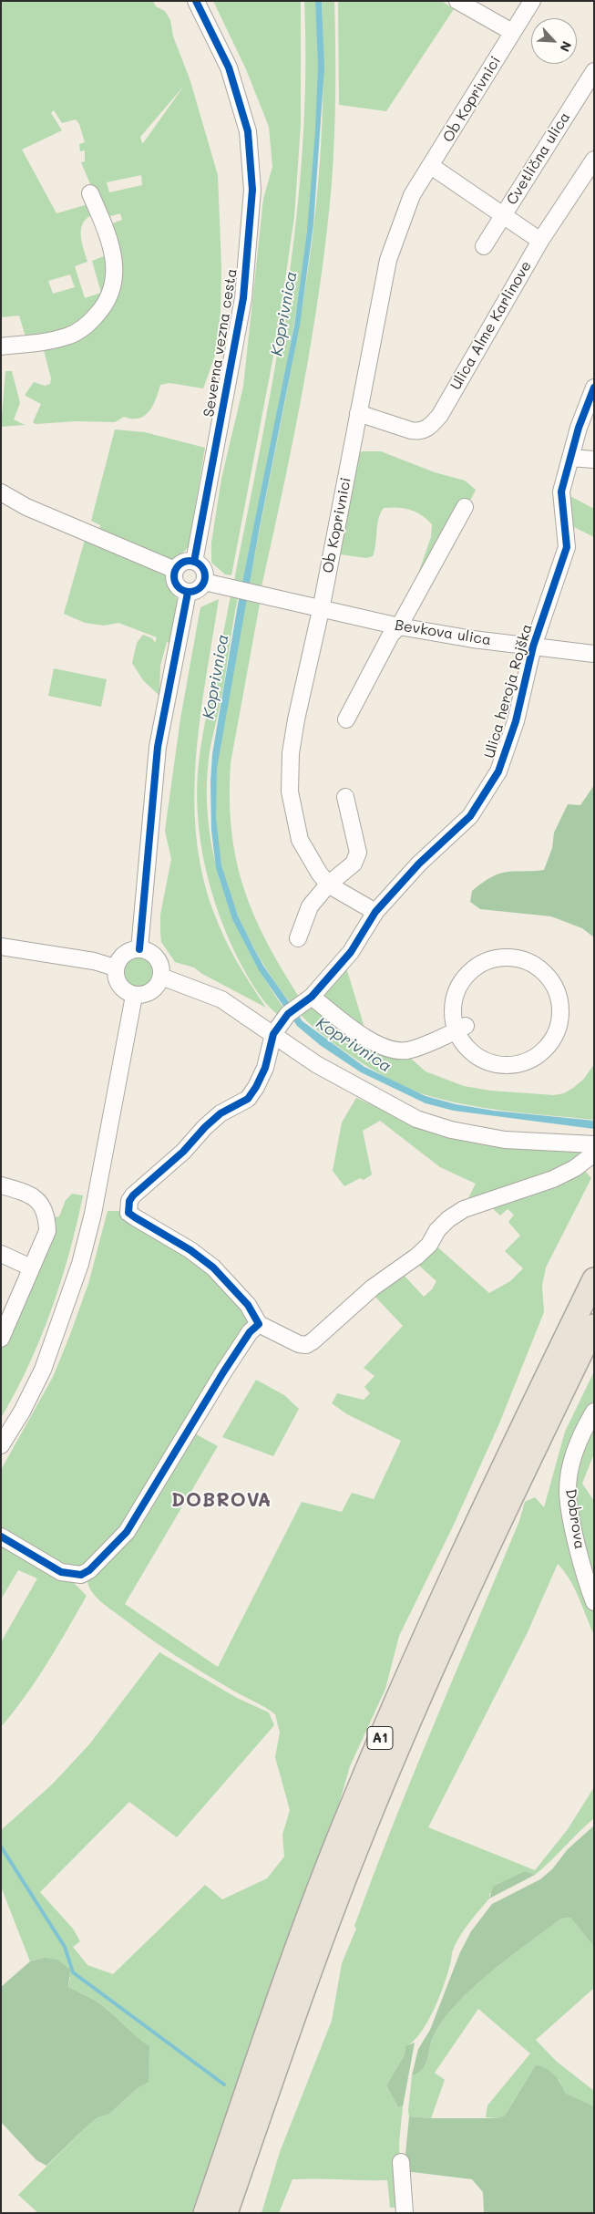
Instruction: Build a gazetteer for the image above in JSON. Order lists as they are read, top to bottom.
{
  "streets": {
    "highway": ["A1"],
    "street": [
      "Ob Koprivnici",
      "Cvetlična ulica",
      "Ulica Alme Karlinove",
      "Severna vezna cesta",
      "Bevkova ulica",
      "Ulica heroja Rojška",
      "Dobrova"
    ]
  },
  "crossings": [
    ["Ob Koprivnici", "Ulica Alme Karlinove"],
    ["Ob Koprivnici", "Bevkova ulica"],
    ["Ob Koprivnici", "Ulica heroja Rojška"],
    ["Severna vezna cesta", "Bevkova ulica"],
    ["Bevkova ulica", "Ulica heroja Rojška"]
  ],
  "districts": ["DOBROVA"],
  "water": ["Koprivnica"],
  "north": "bottom right"
}
